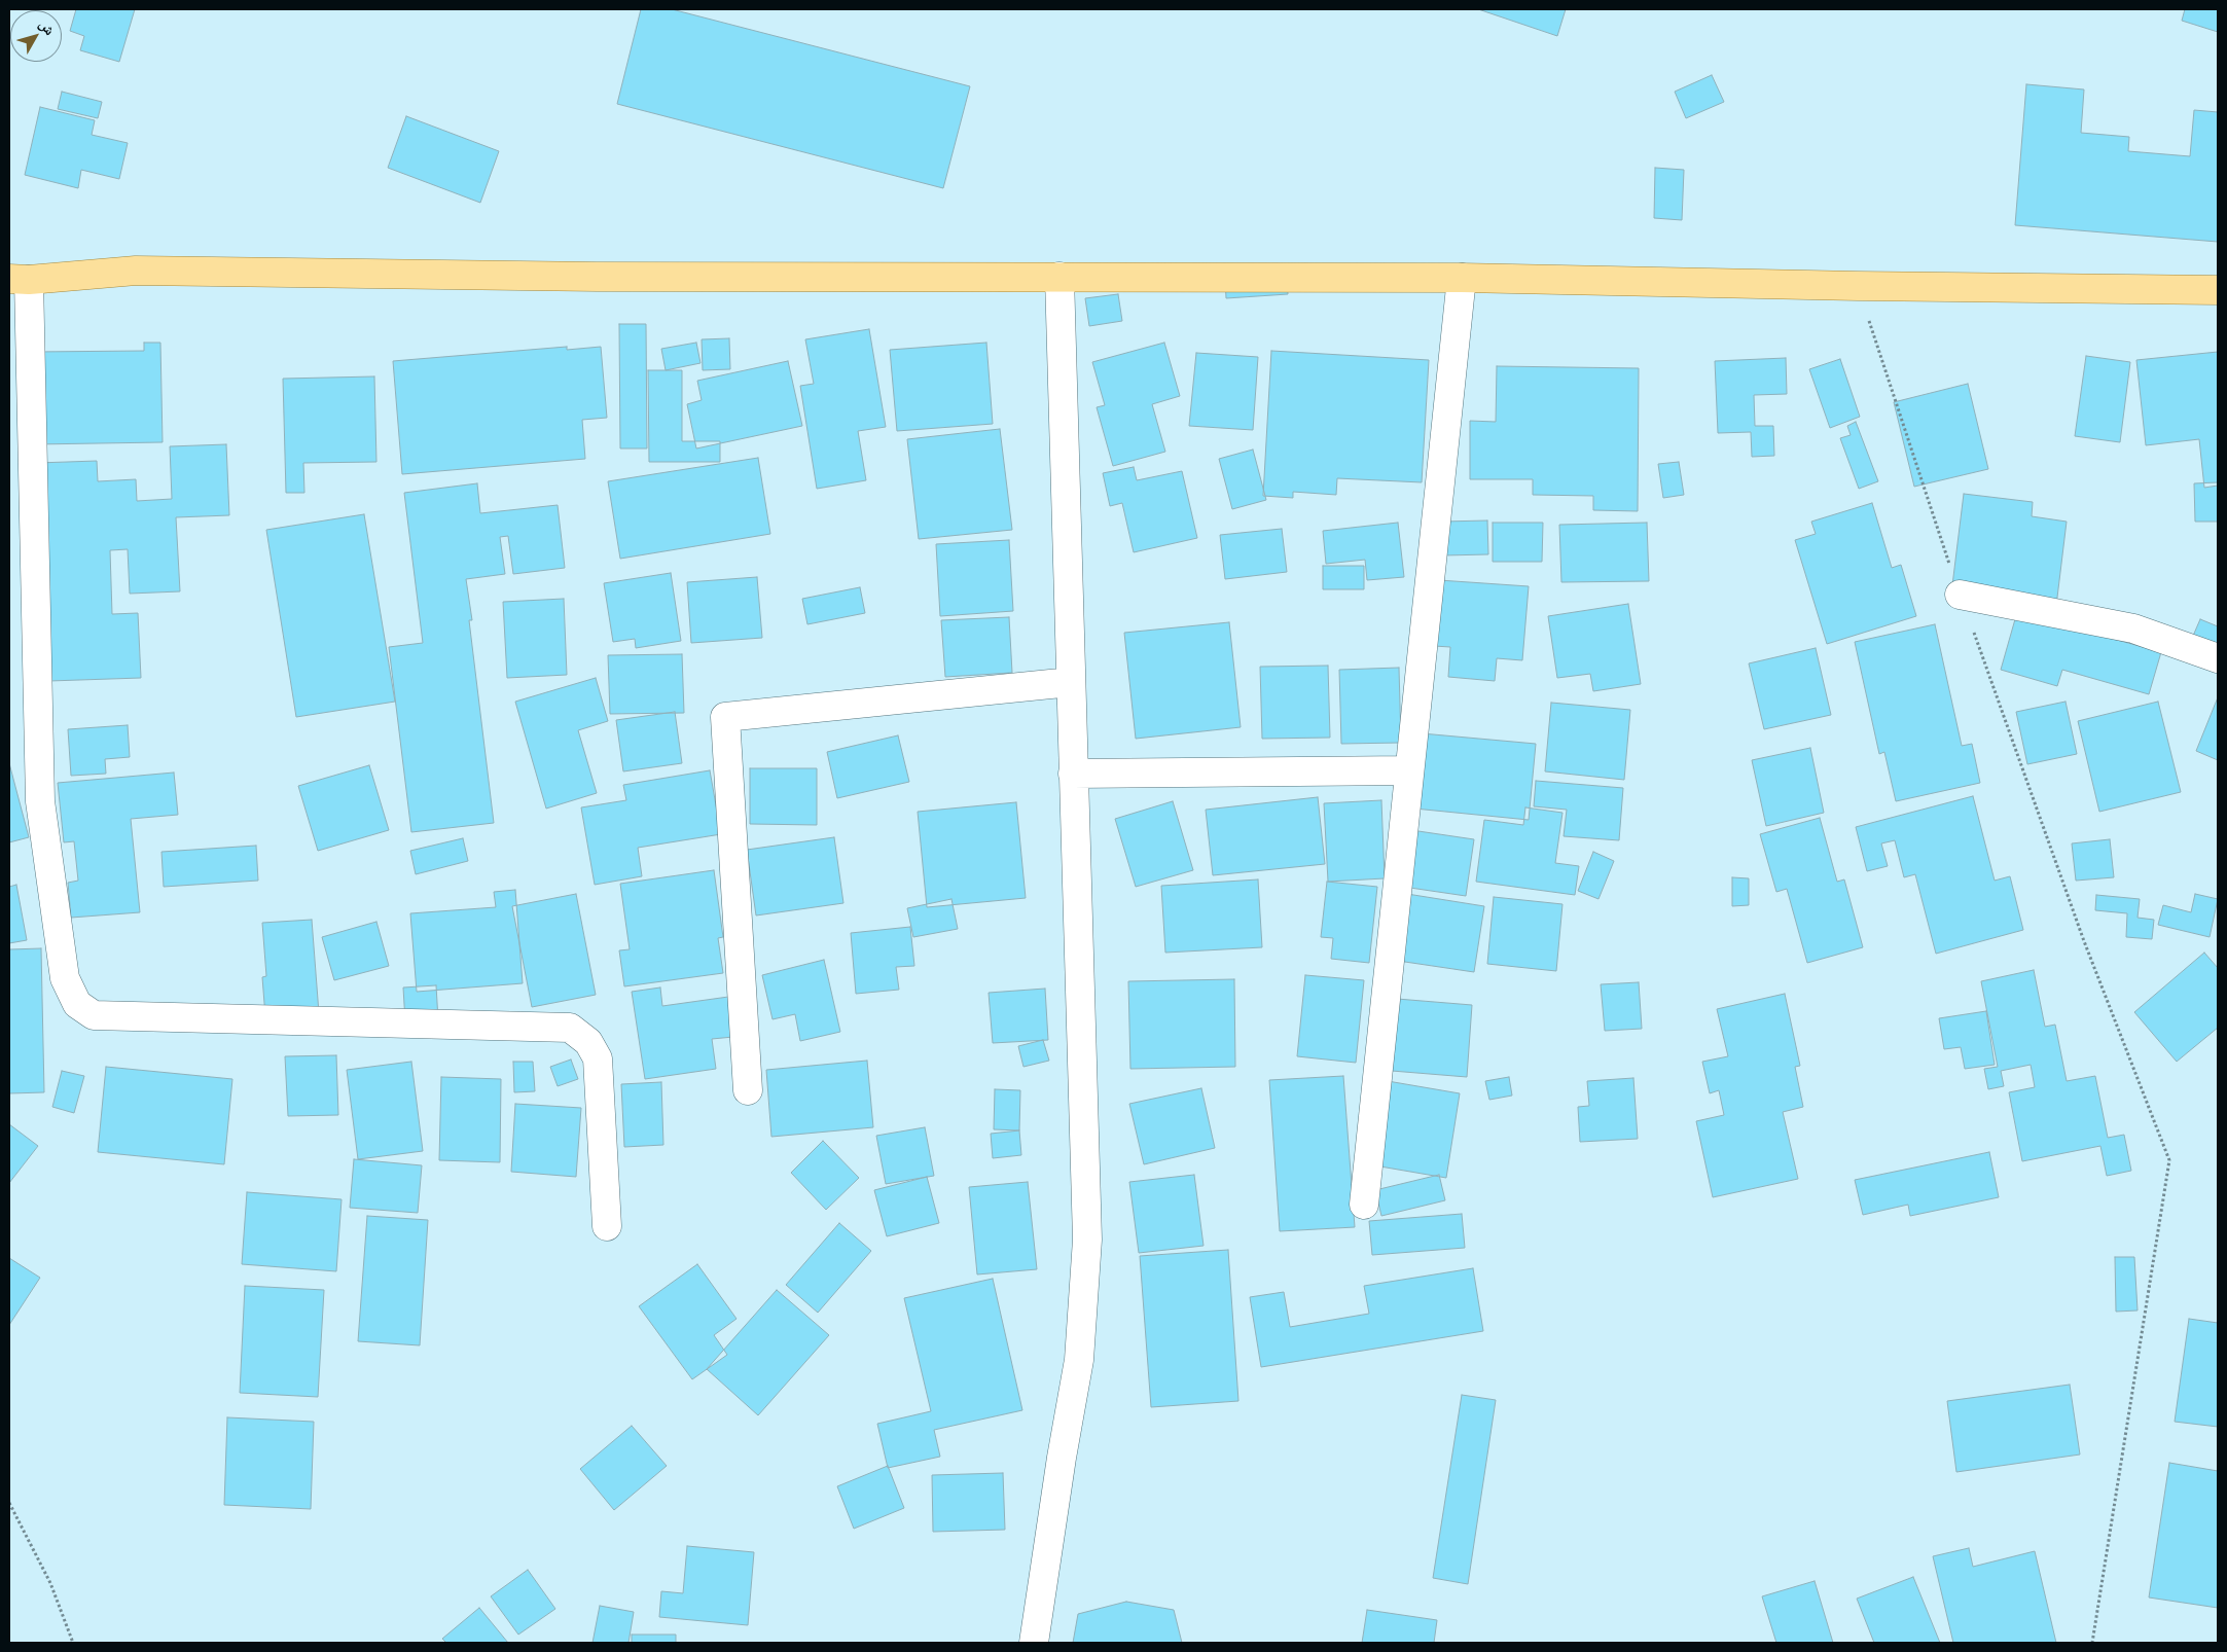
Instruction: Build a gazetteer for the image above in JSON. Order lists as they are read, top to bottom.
{
  "north": "top right"
}
